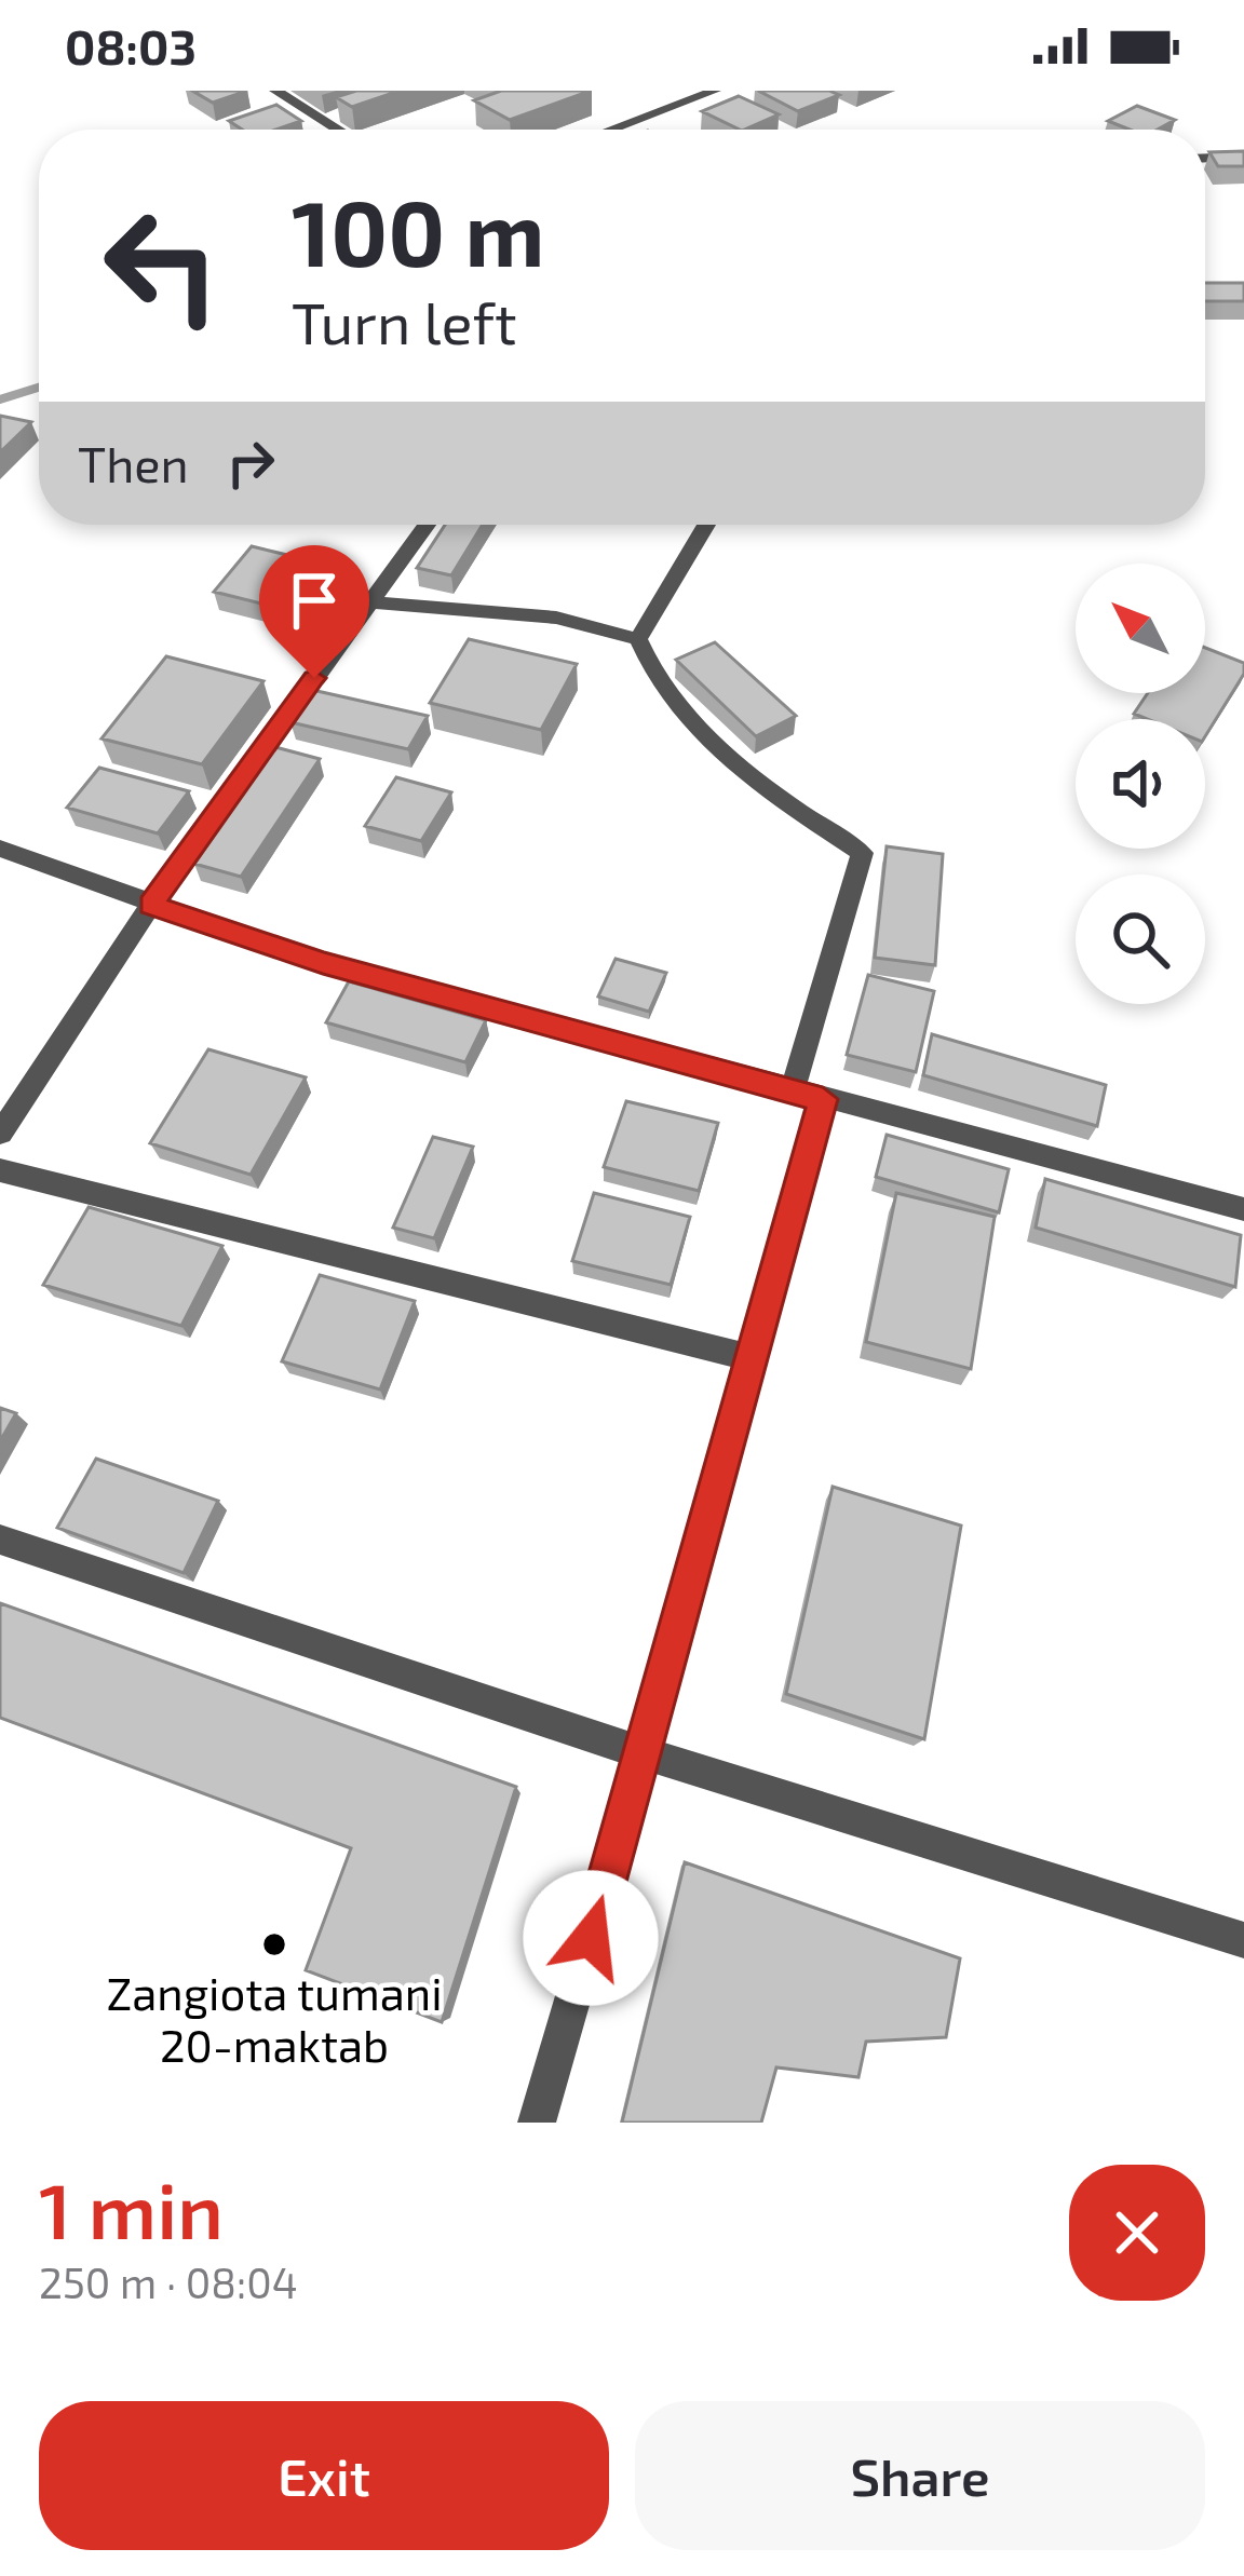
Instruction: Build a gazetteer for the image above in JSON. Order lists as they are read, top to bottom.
{
  "places": ["Zangiota tumani 20-maktab"],
  "north": "top left",
  "page": {
    "status": "08:03",
    "turn": ["100 m", "Turn left"],
    "then": "Then",
    "heading": ["1 min", "250 m · 08:04"],
    "buttons": ["Exit", "Share"]
  }
}
